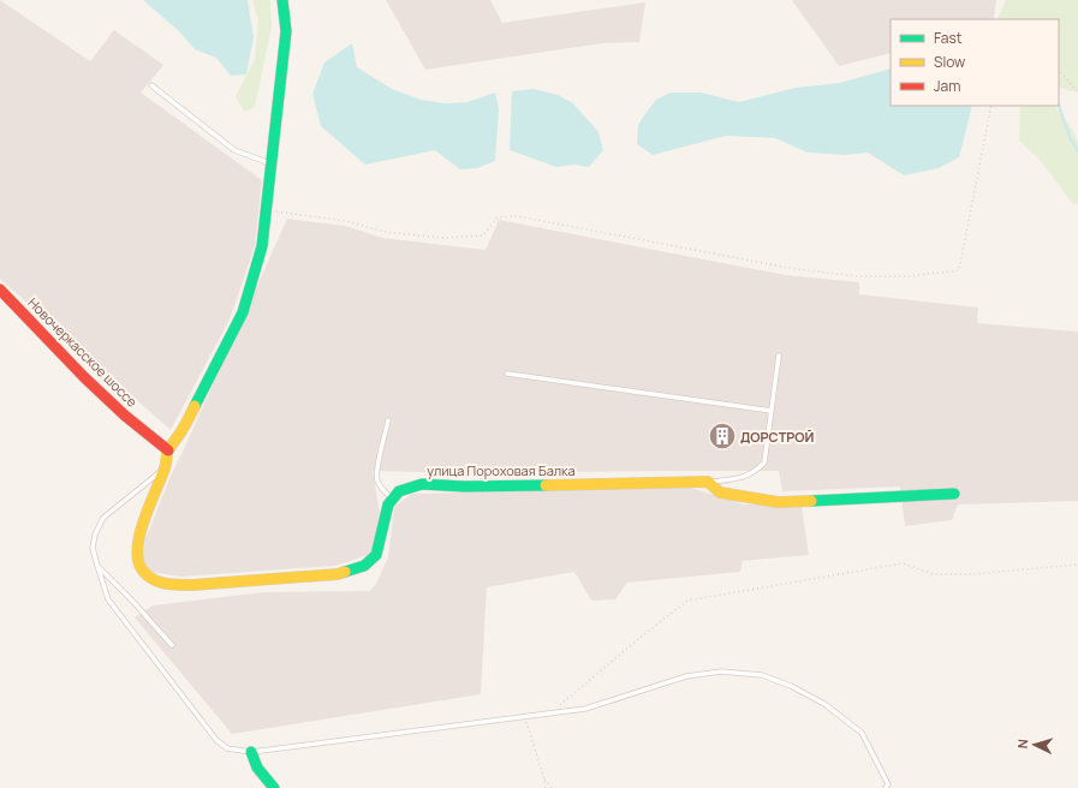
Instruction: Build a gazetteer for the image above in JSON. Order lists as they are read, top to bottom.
{
  "streets": {
    "street": ["Новочеркасское шоссе", "улица Пороховая Балка"]
  },
  "places": {
    "building": ["ДОРСТРОЙ"]
  },
  "legend": ["Fast", "Slow", "Jam"],
  "north": "left"
}
